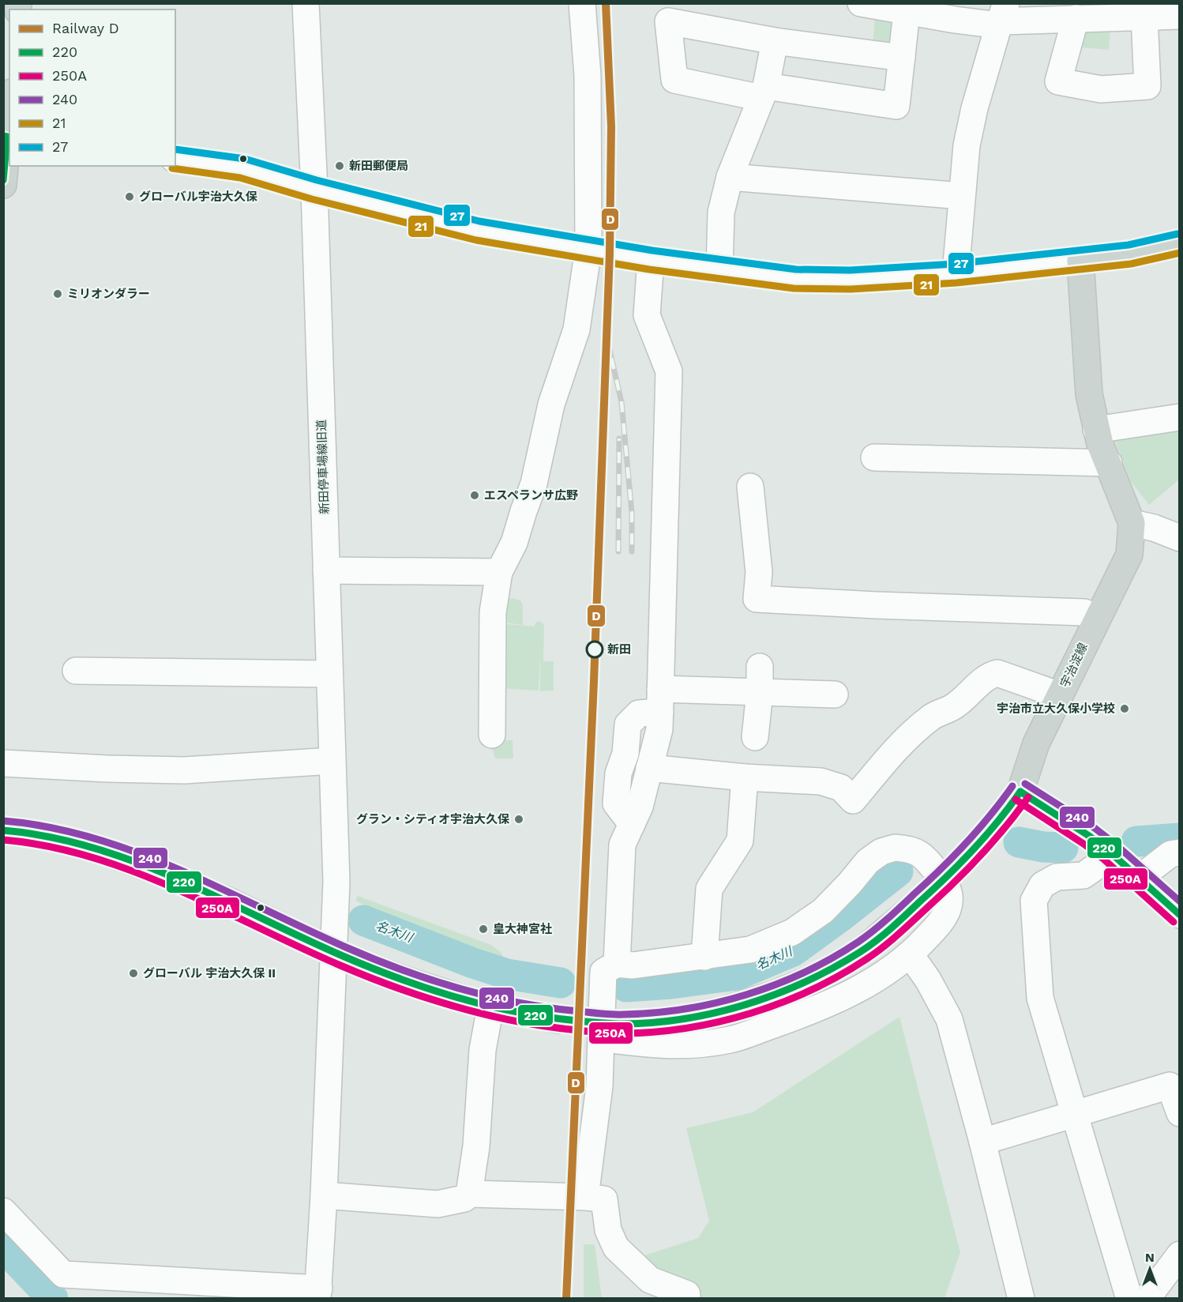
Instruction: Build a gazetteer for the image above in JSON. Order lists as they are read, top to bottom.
{
  "streets": {
    "main road": ["宇治淀線"],
    "street": ["新田停車場線旧道"]
  },
  "water": ["名木川"],
  "places": [
    "新田郵便局",
    "グローバル宇治大久保",
    "ミリオンダラー",
    "エスペランサ広野",
    "新田",
    "宇治市立大久保小学校",
    "グラン・シティオ宇治大久保",
    "皇大神宮社",
    "グローバル 宇治大久保 II"
  ],
  "lines": [
    "rail line D",
    "transit line 220",
    "transit line 27",
    "transit line 21",
    "transit line 240",
    "transit line 250A"
  ],
  "legend": [
    "Railway D",
    "220",
    "250A",
    "240",
    "21",
    "27"
  ],
  "north": "top"
}
